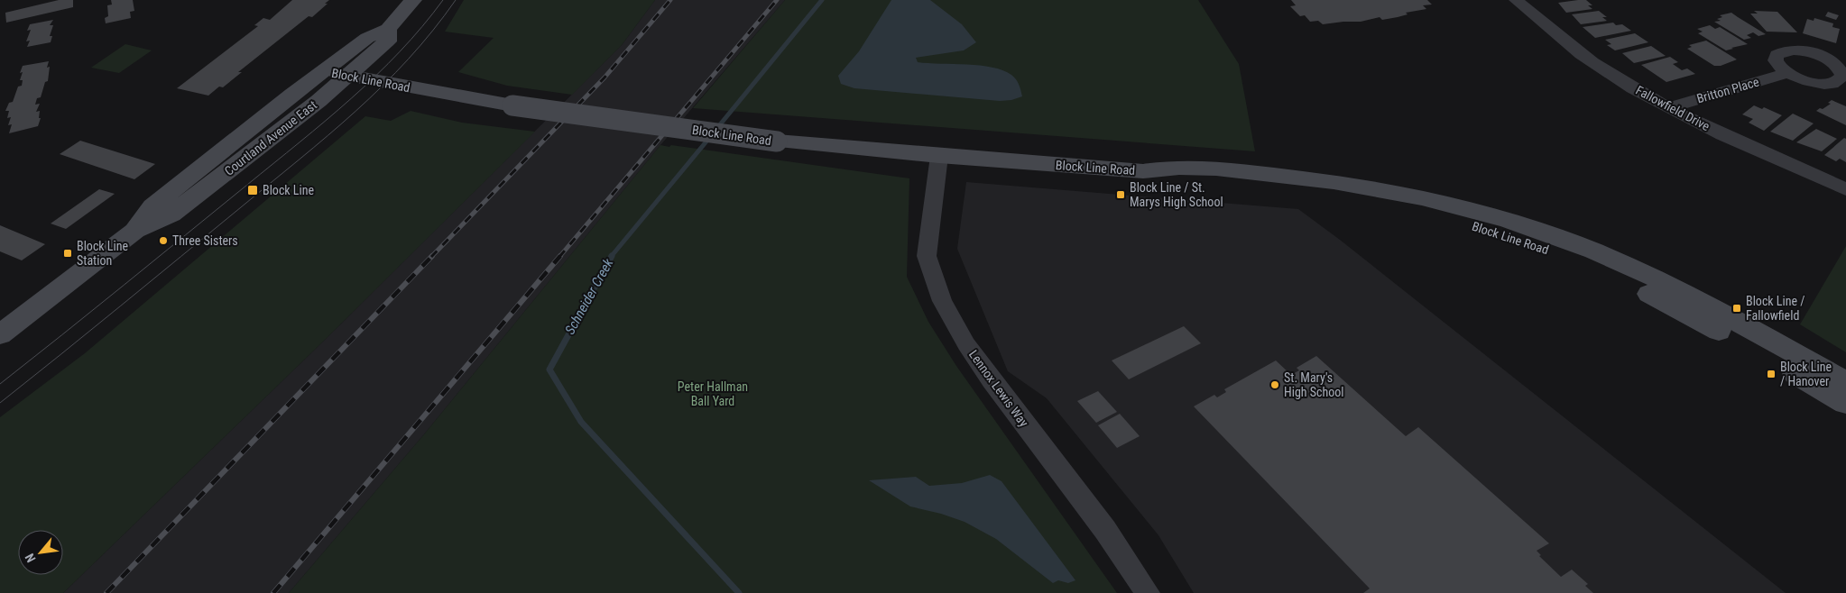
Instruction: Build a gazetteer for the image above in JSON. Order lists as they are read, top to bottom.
{
  "streets": {
    "street": [
      "Block Line Road",
      "Britton Place",
      "Fallowfield Drive",
      "Courtland Avenue East",
      "Lennox Lewis Way"
    ]
  },
  "crossings": [
    ["Block Line Road", "Courtland Avenue East"],
    ["Block Line Road", "Lennox Lewis Way"],
    ["Britton Place", "Fallowfield Drive"]
  ],
  "water": ["Schneider Creek"],
  "parks": ["Peter Hallman Ball Yard"],
  "places": {
    "transit": [
      "Block Line",
      "Block Line / St. Marys High School",
      "Block Line Station",
      "Block Line / Fallowfield",
      "Block Line / Hanover"
    ],
    "other": ["Three Sisters", "St. Mary's High School"]
  },
  "north": "bottom left"
}
